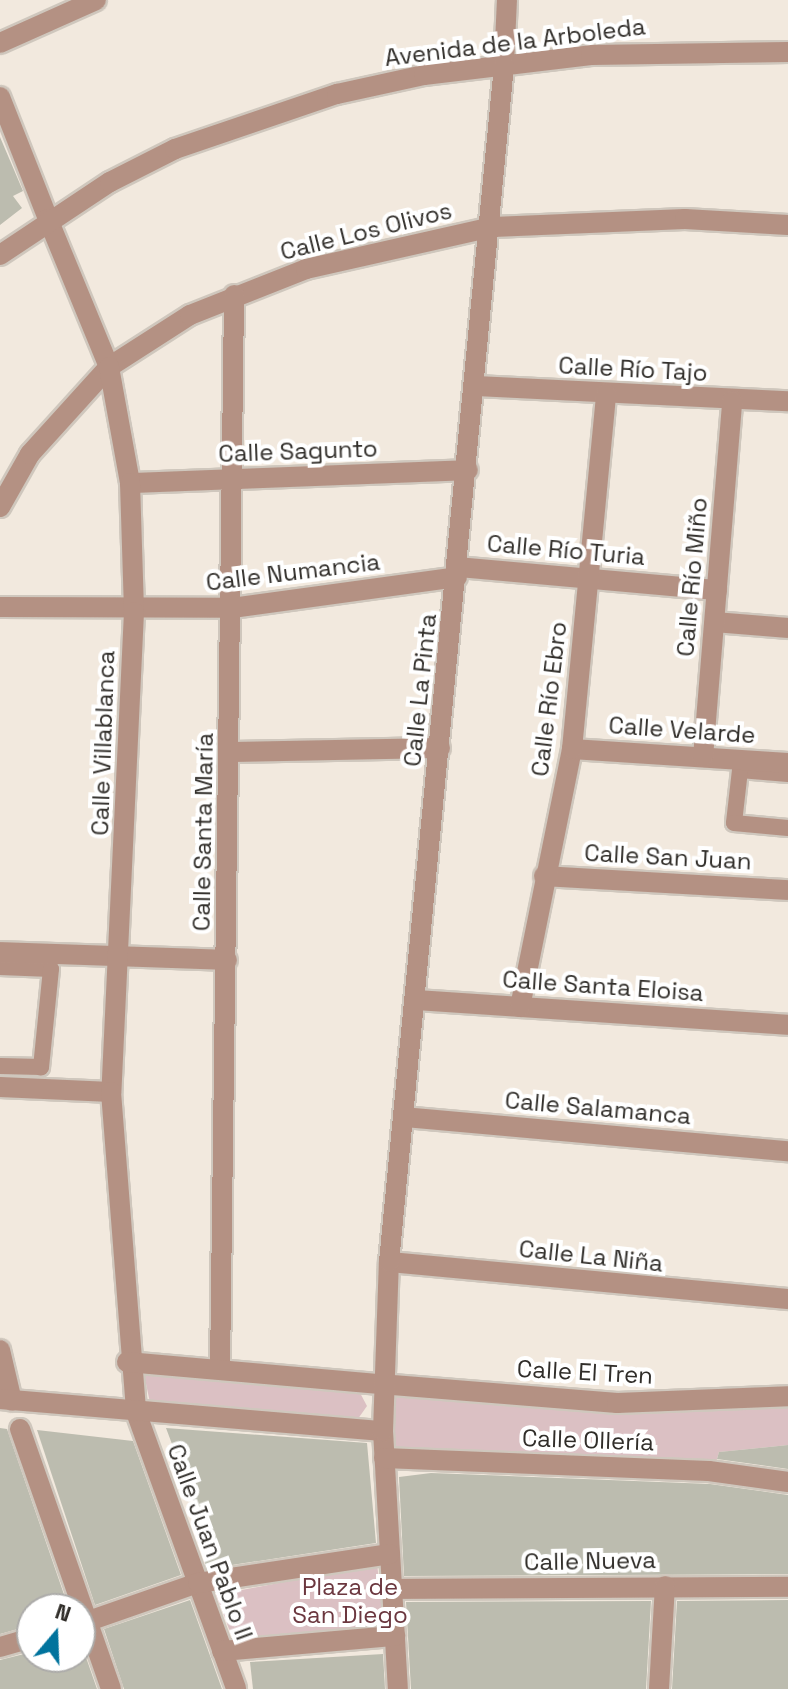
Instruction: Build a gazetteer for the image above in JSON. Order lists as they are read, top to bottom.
{
  "streets": {
    "street": [
      "Avenida de la Arboleda",
      "Calle Los Olivos",
      "Calle Río Tajo",
      "Calle Sagunto",
      "Calle Río Turia",
      "Calle Numancia",
      "Calle Río Miño",
      "Calle La Pinta",
      "Calle Río Ebro",
      "Calle Velarde",
      "Calle Villablanca",
      "Calle Santa María",
      "Calle San Juan",
      "Calle Santa Eloisa",
      "Calle Salamanca",
      "Calle La Niña",
      "Calle El Tren",
      "Calle Ollería",
      "Calle Juan Pablo II",
      "Calle Nueva"
    ]
  },
  "crossings": [
    ["Avenida de la Arboleda", "Calle La Pinta"],
    ["Avenida de la Arboleda", "Calle Villablanca"],
    ["Calle Los Olivos", "Calle La Pinta"],
    ["Calle Los Olivos", "Calle Villablanca"],
    ["Calle Los Olivos", "Calle Santa María"],
    ["Calle Río Tajo", "Calle Río Miño"],
    ["Calle Río Tajo", "Calle La Pinta"],
    ["Calle Río Tajo", "Calle Río Ebro"],
    ["Calle Sagunto", "Calle La Pinta"],
    ["Calle Sagunto", "Calle Villablanca"],
    ["Calle Sagunto", "Calle Santa María"],
    ["Calle Río Turia", "Calle Numancia"],
    ["Calle Río Turia", "Calle Río Miño"],
    ["Calle Río Turia", "Calle La Pinta"],
    ["Calle Río Turia", "Calle Río Ebro"],
    ["Calle Numancia", "Calle La Pinta"],
    ["Calle Numancia", "Calle Villablanca"],
    ["Calle Numancia", "Calle Santa María"],
    ["Calle Río Miño", "Calle Velarde"],
    ["Calle La Pinta", "Calle Santa Eloisa"],
    ["Calle La Pinta", "Calle Salamanca"],
    ["Calle La Pinta", "Calle La Niña"],
    ["Calle La Pinta", "Calle El Tren"],
    ["Calle La Pinta", "Calle Ollería"],
    ["Calle La Pinta", "Calle Nueva"],
    ["Calle Río Ebro", "Calle Velarde"],
    ["Calle Río Ebro", "Calle San Juan"],
    ["Calle Río Ebro", "Calle Santa Eloisa"],
    ["Calle Villablanca", "Calle El Tren"],
    ["Calle Villablanca", "Calle Juan Pablo II"],
    ["Calle Santa María", "Calle El Tren"]
  ],
  "parks": ["Plaza de San Diego"],
  "north": "top"
}
